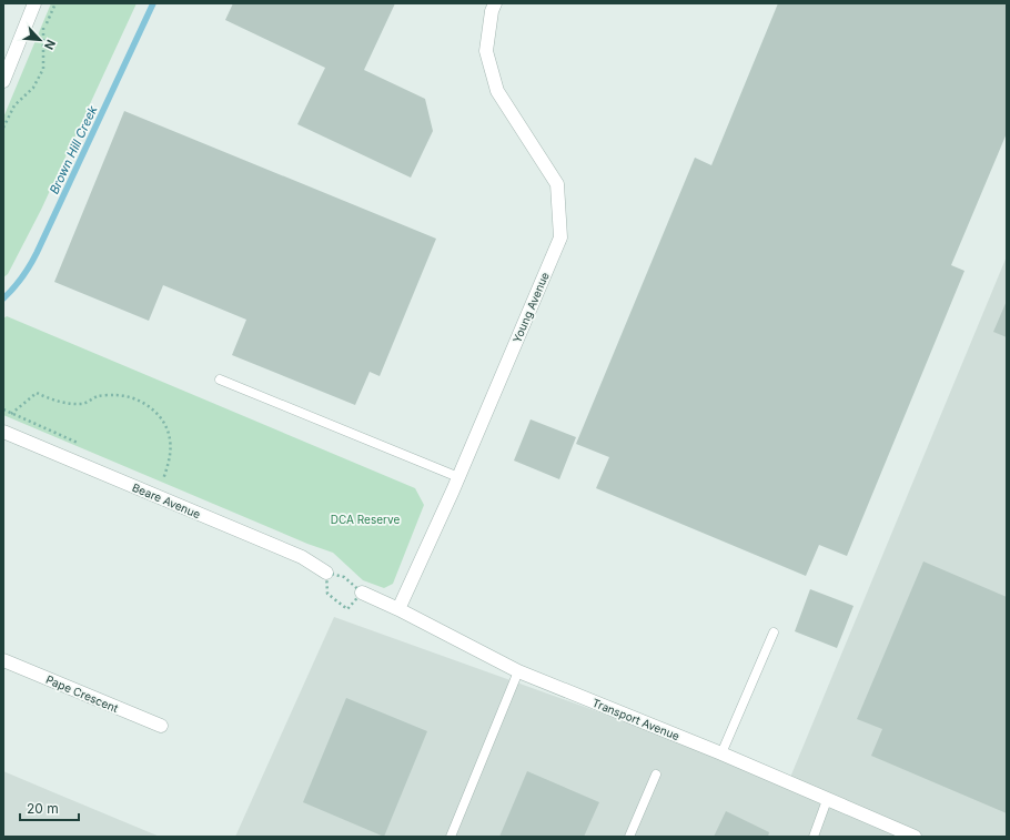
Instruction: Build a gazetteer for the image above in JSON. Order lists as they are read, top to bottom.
{
  "streets": {
    "street": [
      "Young Avenue",
      "Beare Avenue",
      "Pape Crescent",
      "Transport Avenue"
    ]
  },
  "crossings": [
    ["Young Avenue", "Transport Avenue"]
  ],
  "water": ["Brown Hill Creek"],
  "parks": ["DCA Reserve"],
  "scale_bar": "20 m",
  "north": "bottom right"
}
